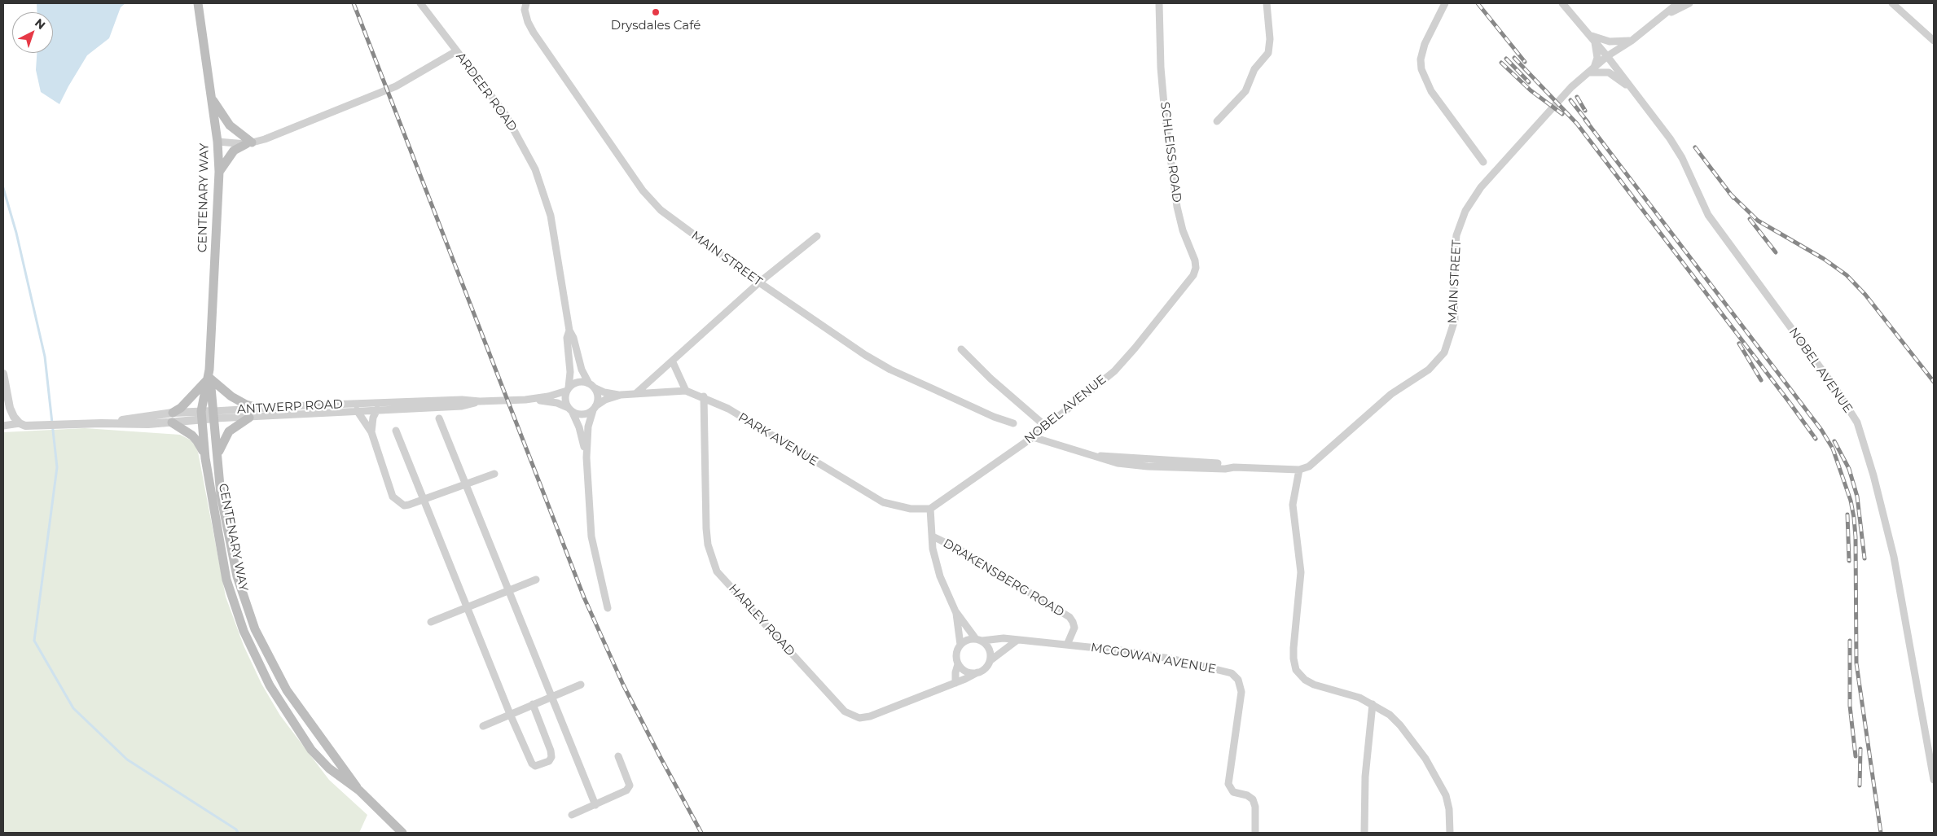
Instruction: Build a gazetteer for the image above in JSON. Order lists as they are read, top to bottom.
{
  "streets": {
    "main road": ["CENTENARY WAY"],
    "street": [
      "ARDEER ROAD",
      "SCHLEISS ROAD",
      "MAIN STREET",
      "NOBEL AVENUE",
      "ANTWERP ROAD",
      "PARK AVENUE",
      "DRAKENSBERG ROAD",
      "HARLEY ROAD",
      "MCGOWAN AVENUE"
    ]
  },
  "crossings": [
    ["ARDEER ROAD", "ANTWERP ROAD"],
    ["ARDEER ROAD", "PARK AVENUE"],
    ["SCHLEISS ROAD", "NOBEL AVENUE"],
    ["CENTENARY WAY", "ANTWERP ROAD"],
    ["MAIN STREET", "NOBEL AVENUE"],
    ["NOBEL AVENUE", "PARK AVENUE"],
    ["ANTWERP ROAD", "PARK AVENUE"],
    ["PARK AVENUE", "HARLEY ROAD"],
    ["DRAKENSBERG ROAD", "MCGOWAN AVENUE"],
    ["HARLEY ROAD", "MCGOWAN AVENUE"]
  ],
  "places": ["Drysdales Café"],
  "north": "top right"
}
